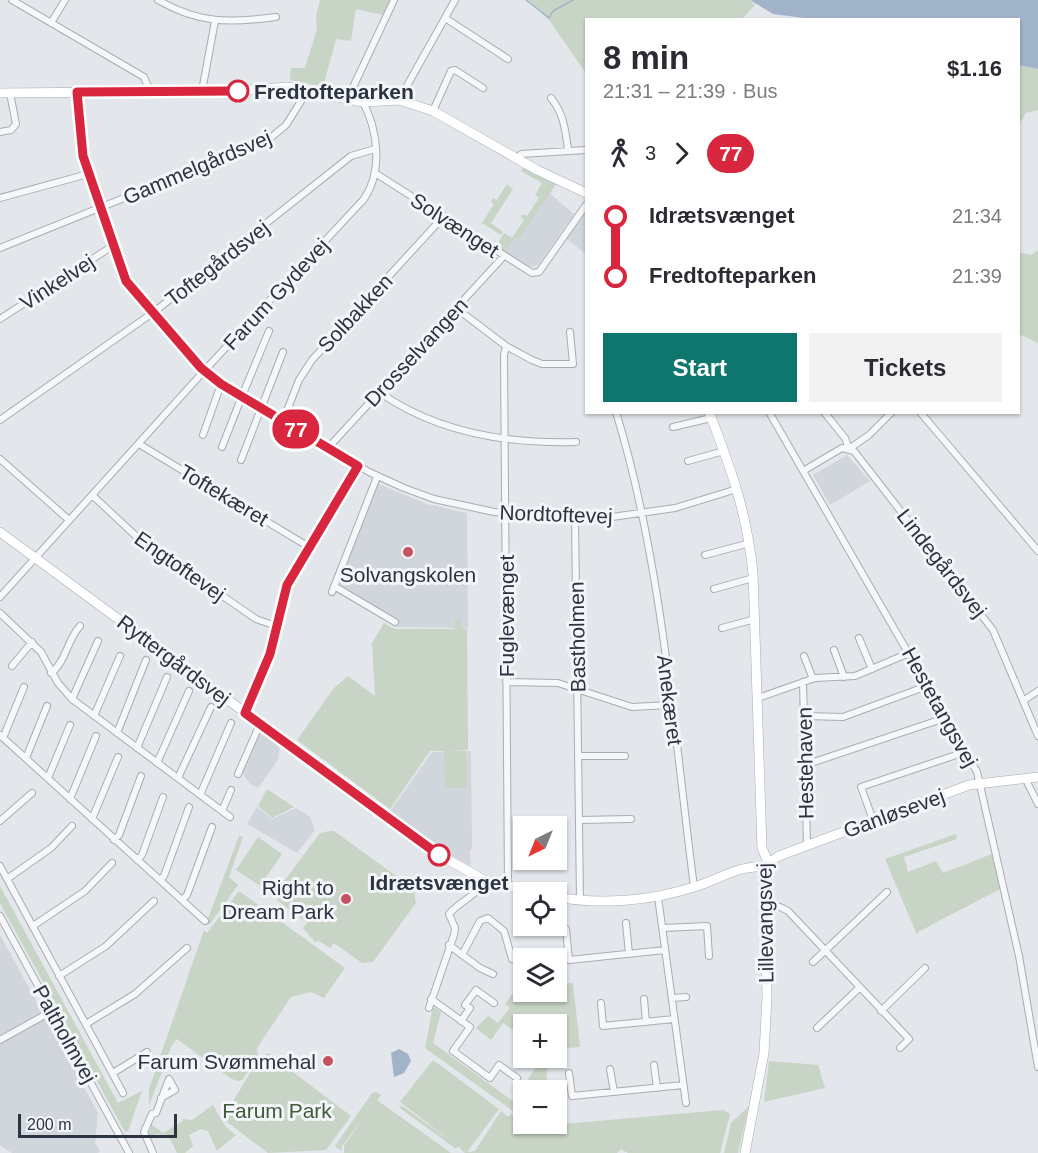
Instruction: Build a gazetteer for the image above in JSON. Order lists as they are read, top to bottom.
{
  "streets": {
    "street": [
      "Gammelgårdsvej",
      "Solvænget",
      "Toftegårdsvej",
      "Vinkelvej",
      "Farum Gydevej",
      "Solbakken",
      "Drosselvangen",
      "Toftekæret",
      "Nordtoftevej",
      "Lindegårdsvej",
      "Engtoftevej",
      "Fuglevænget",
      "Bastholmen",
      "Ryttergårdsvej",
      "Anekæret",
      "Hestetangsvej",
      "Hestehaven",
      "Ganløsevej",
      "Lillevangsvej",
      "Paltholmvej"
    ]
  },
  "crossings": [
    ["Gammelgårdsvej", "Nordtoftevej"],
    ["Solvænget", "Farum Gydevej"],
    ["Solvænget", "Solbakken"],
    ["Solvænget", "Drosselvangen"],
    ["Toftegårdsvej", "Farum Gydevej"],
    ["Toftegårdsvej", "Nordtoftevej"],
    ["Vinkelvej", "Nordtoftevej"],
    ["Farum Gydevej", "Toftekæret"],
    ["Farum Gydevej", "Nordtoftevej"],
    ["Farum Gydevej", "Engtoftevej"],
    ["Farum Gydevej", "Ryttergårdsvej"],
    ["Solbakken", "Nordtoftevej"],
    ["Drosselvangen", "Nordtoftevej"],
    ["Nordtoftevej", "Fuglevænget"],
    ["Nordtoftevej", "Bastholmen"],
    ["Nordtoftevej", "Anekæret"],
    ["Nordtoftevej", "Lillevangsvej"],
    ["Fuglevænget", "Ryttergårdsvej"],
    ["Hestetangsvej", "Ganløsevej"],
    ["Hestehaven", "Ganløsevej"],
    ["Ganløsevej", "Lillevangsvej"]
  ],
  "parks": ["Farum Park"],
  "places": [
    "Fredtofteparken",
    "Solvangskolen",
    "Idrætsvænget",
    "Right to Dream Park",
    "Farum Svømmehal"
  ],
  "lines": ["bus line 77"],
  "scale_bar": "200 m",
  "north": "bottom left",
  "page": {
    "on_map": "77",
    "heading": ["8 min", "21:31 – 21:39 · Bus", "$1.16"],
    "legs": ["3", "77"],
    "list": [
      {
        "name": "Idrætsvænget",
        "value": "21:34"
      },
      {
        "name": "Fredtofteparken",
        "value": "21:39"
      }
    ],
    "buttons": ["Start", "Tickets"],
    "map_buttons": ["+", "−"],
    "scale": "200 m"
  }
}
